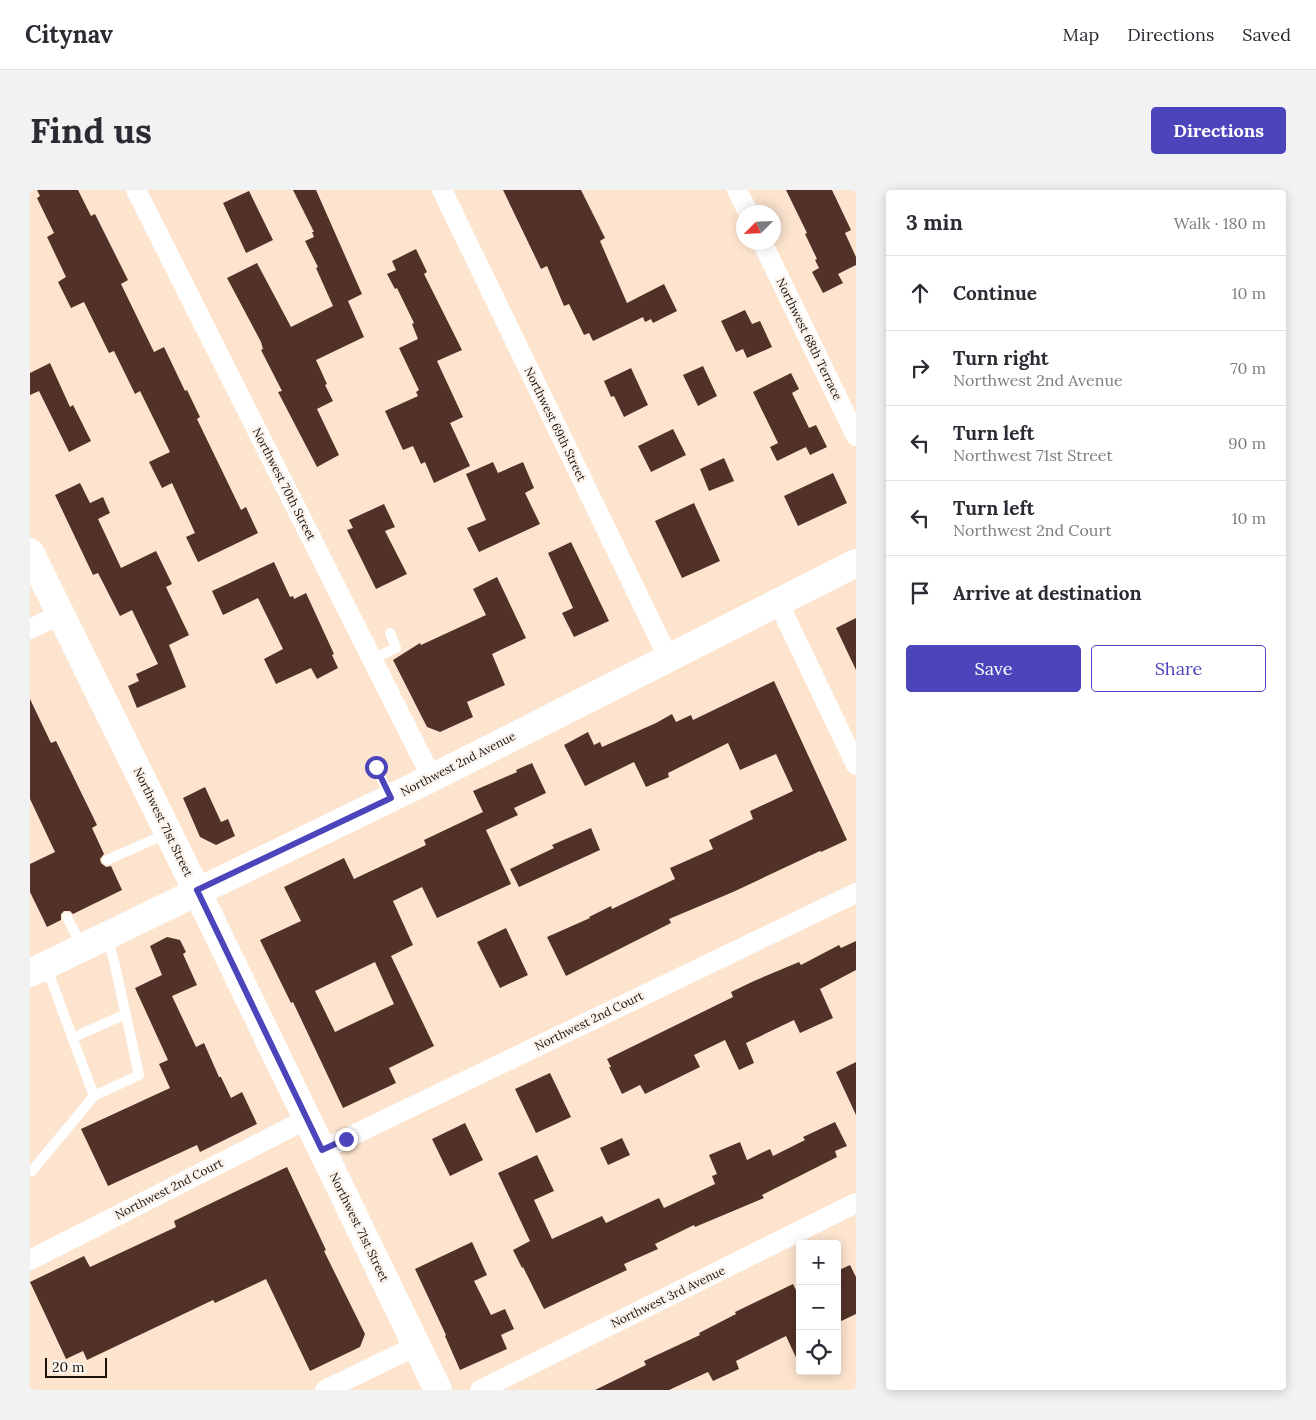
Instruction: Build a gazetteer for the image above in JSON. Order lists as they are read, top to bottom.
{
  "streets": {
    "street": [
      "Northwest 68th Terrace",
      "Northwest 69th Street",
      "Northwest 70th Street",
      "Northwest 2nd Avenue",
      "Northwest 71st Street",
      "Northwest 2nd Court",
      "Northwest 3rd Avenue"
    ]
  },
  "crossings": [
    ["Northwest 69th Street", "Northwest 2nd Avenue"],
    ["Northwest 70th Street", "Northwest 2nd Avenue"],
    ["Northwest 2nd Avenue", "Northwest 71st Street"],
    ["Northwest 71st Street", "Northwest 2nd Court"]
  ],
  "scale_bar": "20 m",
  "north": "bottom left",
  "page": {
    "header": "Citynav",
    "nav": ["Map", "Directions", "Saved"],
    "buttons": [
      "Directions",
      ["Save", "Share"]
    ],
    "title": "Find us",
    "heading": ["3 min", "Walk · 180 m"],
    "list": [
      ["Continue", "10 m"],
      ["Turn right", "Northwest 2nd Avenue", "70 m"],
      ["Turn left", "Northwest 71st Street", "90 m"],
      ["Turn left", "Northwest 2nd Court", "10 m"],
      "Arrive at destination"
    ],
    "map_buttons": ["+", "−"],
    "scale": "20 m"
  }
}
